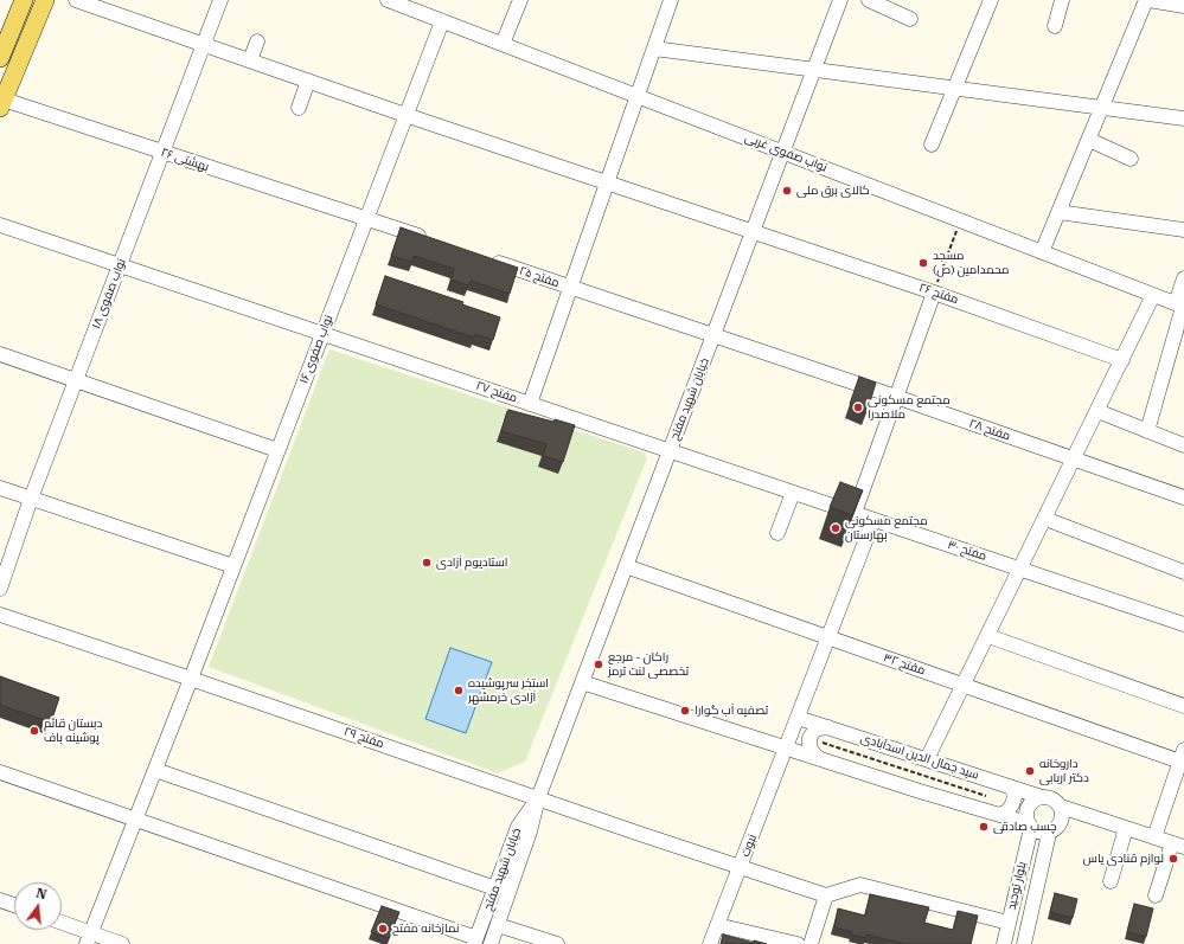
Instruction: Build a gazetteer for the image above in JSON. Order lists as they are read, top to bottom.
{
  "streets": {
    "street": [
      "نواب صفوی غربی",
      "بهشتی ۲۶",
      "مفتح ۲۵",
      "نواب صفوی ۱۸",
      "مفتح ۲۶",
      "نواب صفوی ۱۶",
      "مفتح ۲۷",
      "خیابان شهید مفتح",
      "مفتح ۲۸",
      "مفتح ۳۰",
      "مفتح ۳۲",
      "مفتح ۲۹",
      "سید جمال الدین اسدآبادی",
      "نبوت",
      "بلوار توحید"
    ]
  },
  "crossings": [
    ["نواب صفوی غربی", "نواب صفوی ۱۶"],
    ["نواب صفوی غربی", "خیابان شهید مفتح"],
    ["بهشتی ۲۶", "نواب صفوی ۱۸"],
    ["بهشتی ۲۶", "نواب صفوی ۱۶"],
    ["مفتح ۲۵", "خیابان شهید مفتح"],
    ["مفتح ۲۵", "مفتح ۲۸"],
    ["نواب صفوی ۱۸", "مفتح ۲۶"],
    ["نواب صفوی ۱۸", "مفتح ۲۷"],
    ["مفتح ۲۶", "نواب صفوی ۱۶"],
    ["مفتح ۲۶", "خیابان شهید مفتح"],
    ["نواب صفوی ۱۶", "مفتح ۲۷"],
    ["نواب صفوی ۱۶", "مفتح ۲۹"],
    ["مفتح ۲۷", "خیابان شهید مفتح"],
    ["مفتح ۲۷", "مفتح ۳۰"],
    ["خیابان شهید مفتح", "مفتح ۲۸"],
    ["خیابان شهید مفتح", "مفتح ۳۰"],
    ["خیابان شهید مفتح", "مفتح ۳۲"],
    ["خیابان شهید مفتح", "مفتح ۲۹"],
    ["مفتح ۳۰", "نبوت"],
    ["مفتح ۳۲", "نبوت"],
    ["مفتح ۲۹", "نبوت"],
    ["سید جمال الدین اسدآبادی", "نبوت"],
    ["سید جمال الدین اسدآبادی", "بلوار توحید"]
  ],
  "places": [
    "کالای برق ملی",
    "مسجد محمدامین (ص)",
    "مجتمع مسکونی ملاصدرا",
    "مجتمع مسکونی بهارستان",
    "استادیوم آزادی",
    "راکان - مرجع تخصصی لنت ترمز",
    "استخر سرپوشیده آزادی خرمشهر",
    "تصفیه آب گوارا",
    "دبستان قائم پوشینه باف",
    "داروخانه دکتر اربابی",
    "چسب صادقی",
    "لوازم قنادی یاس",
    "نمازخانه مفتح"
  ],
  "north": "top"
}
